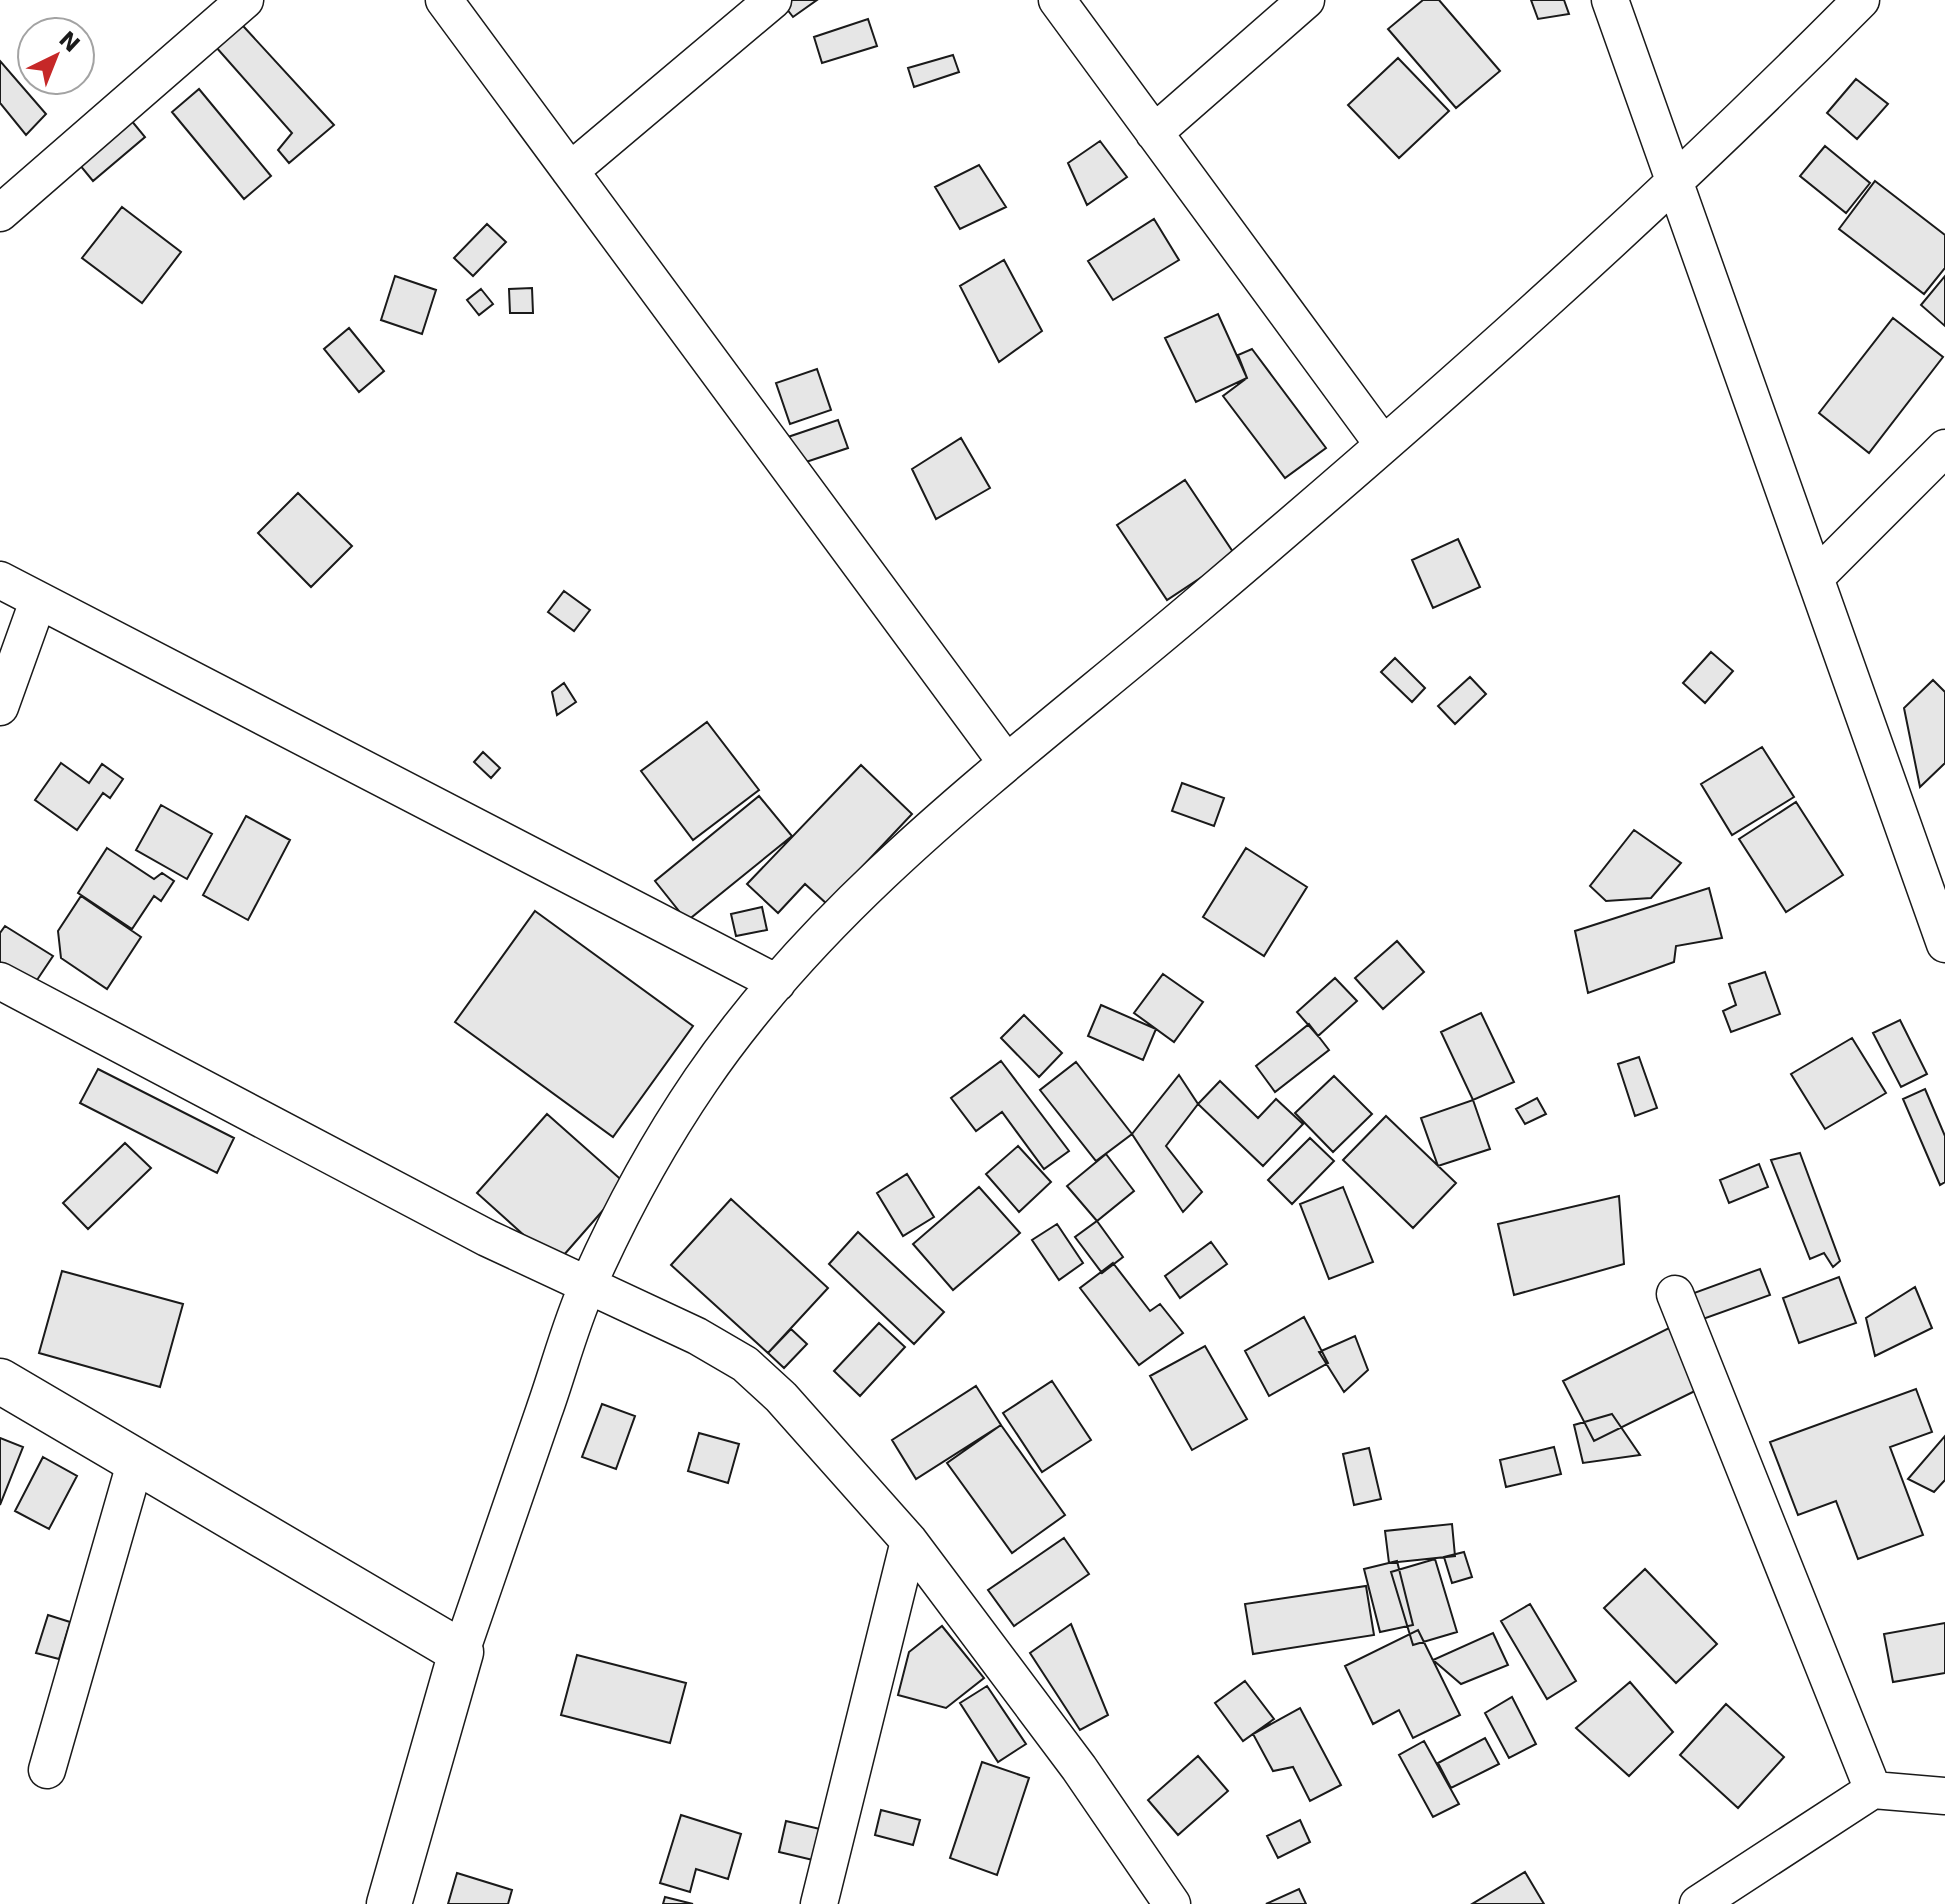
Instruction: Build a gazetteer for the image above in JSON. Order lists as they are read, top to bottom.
{
  "north": "top right"
}
